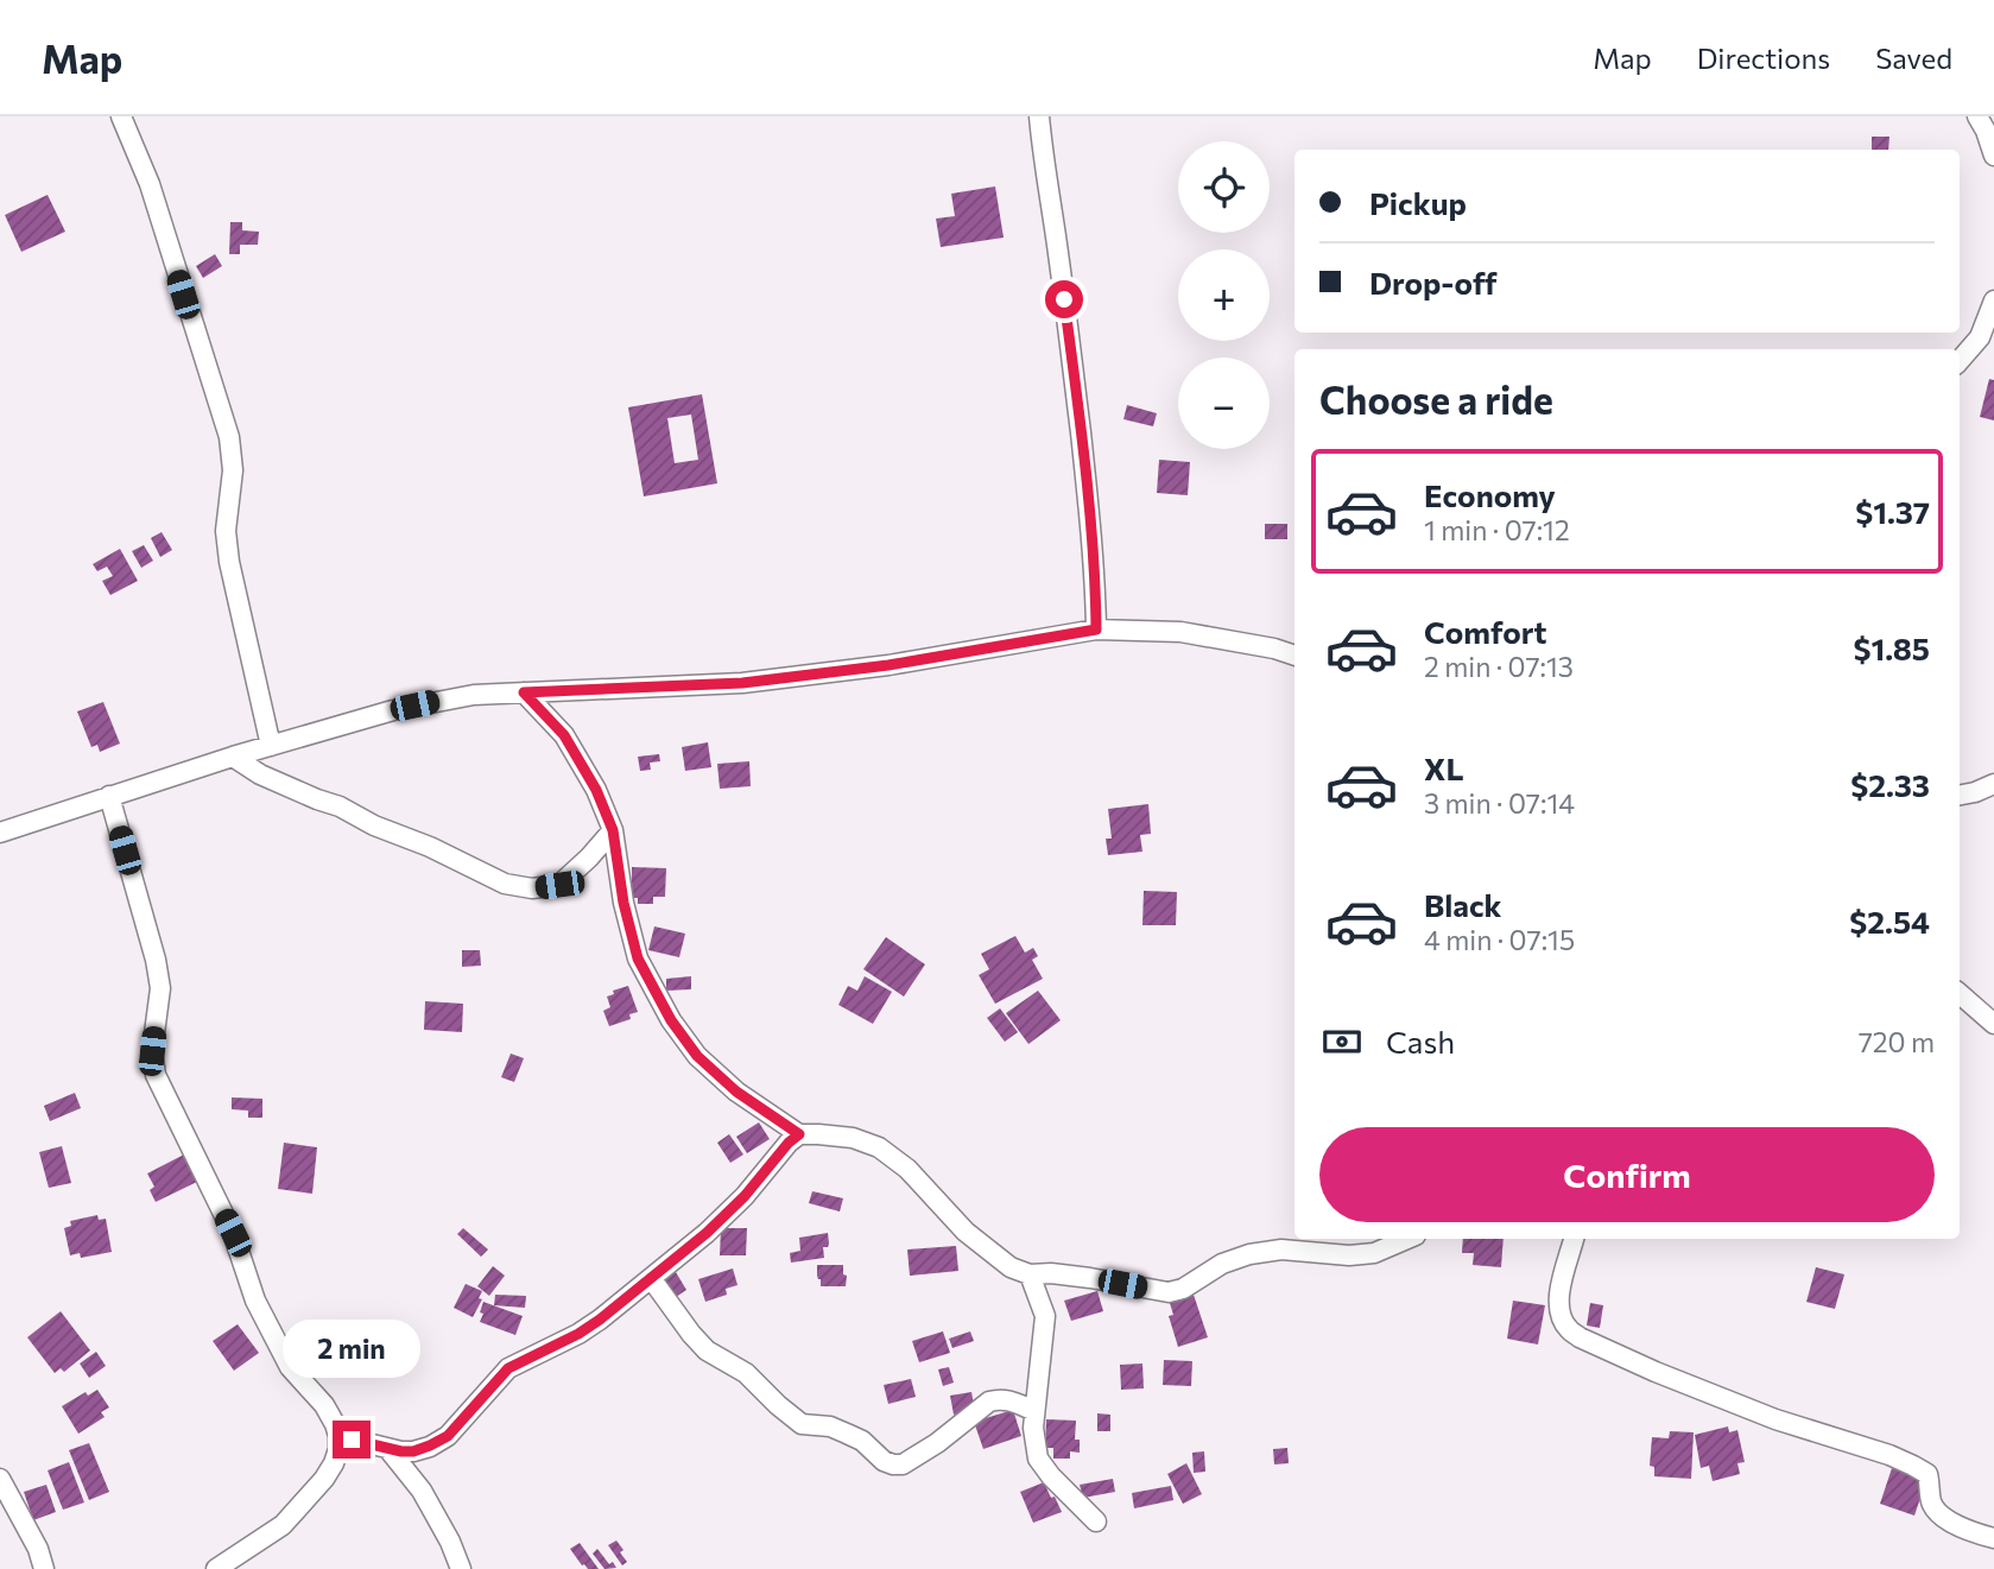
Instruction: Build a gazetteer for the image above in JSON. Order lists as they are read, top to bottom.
{
  "page": {
    "header": "Map",
    "nav": ["Map", "Directions", "Saved"],
    "map_buttons": ["+", "−"],
    "banner": ["Pickup", "Drop-off"],
    "heading": "Choose a ride",
    "list": [
      {
        "name": "Economy",
        "note": "1 min · 07:12",
        "value": "$1.37"
      },
      {
        "name": "Comfort",
        "note": "2 min · 07:13",
        "value": "$1.85"
      },
      {
        "name": "XL",
        "note": "3 min · 07:14",
        "value": "$2.33"
      },
      {
        "name": "Black",
        "note": "4 min · 07:15",
        "value": "$2.54"
      }
    ],
    "pay": ["Cash", "720 m"],
    "buttons": "Confirm",
    "bubble": "2 min"
  }
}
